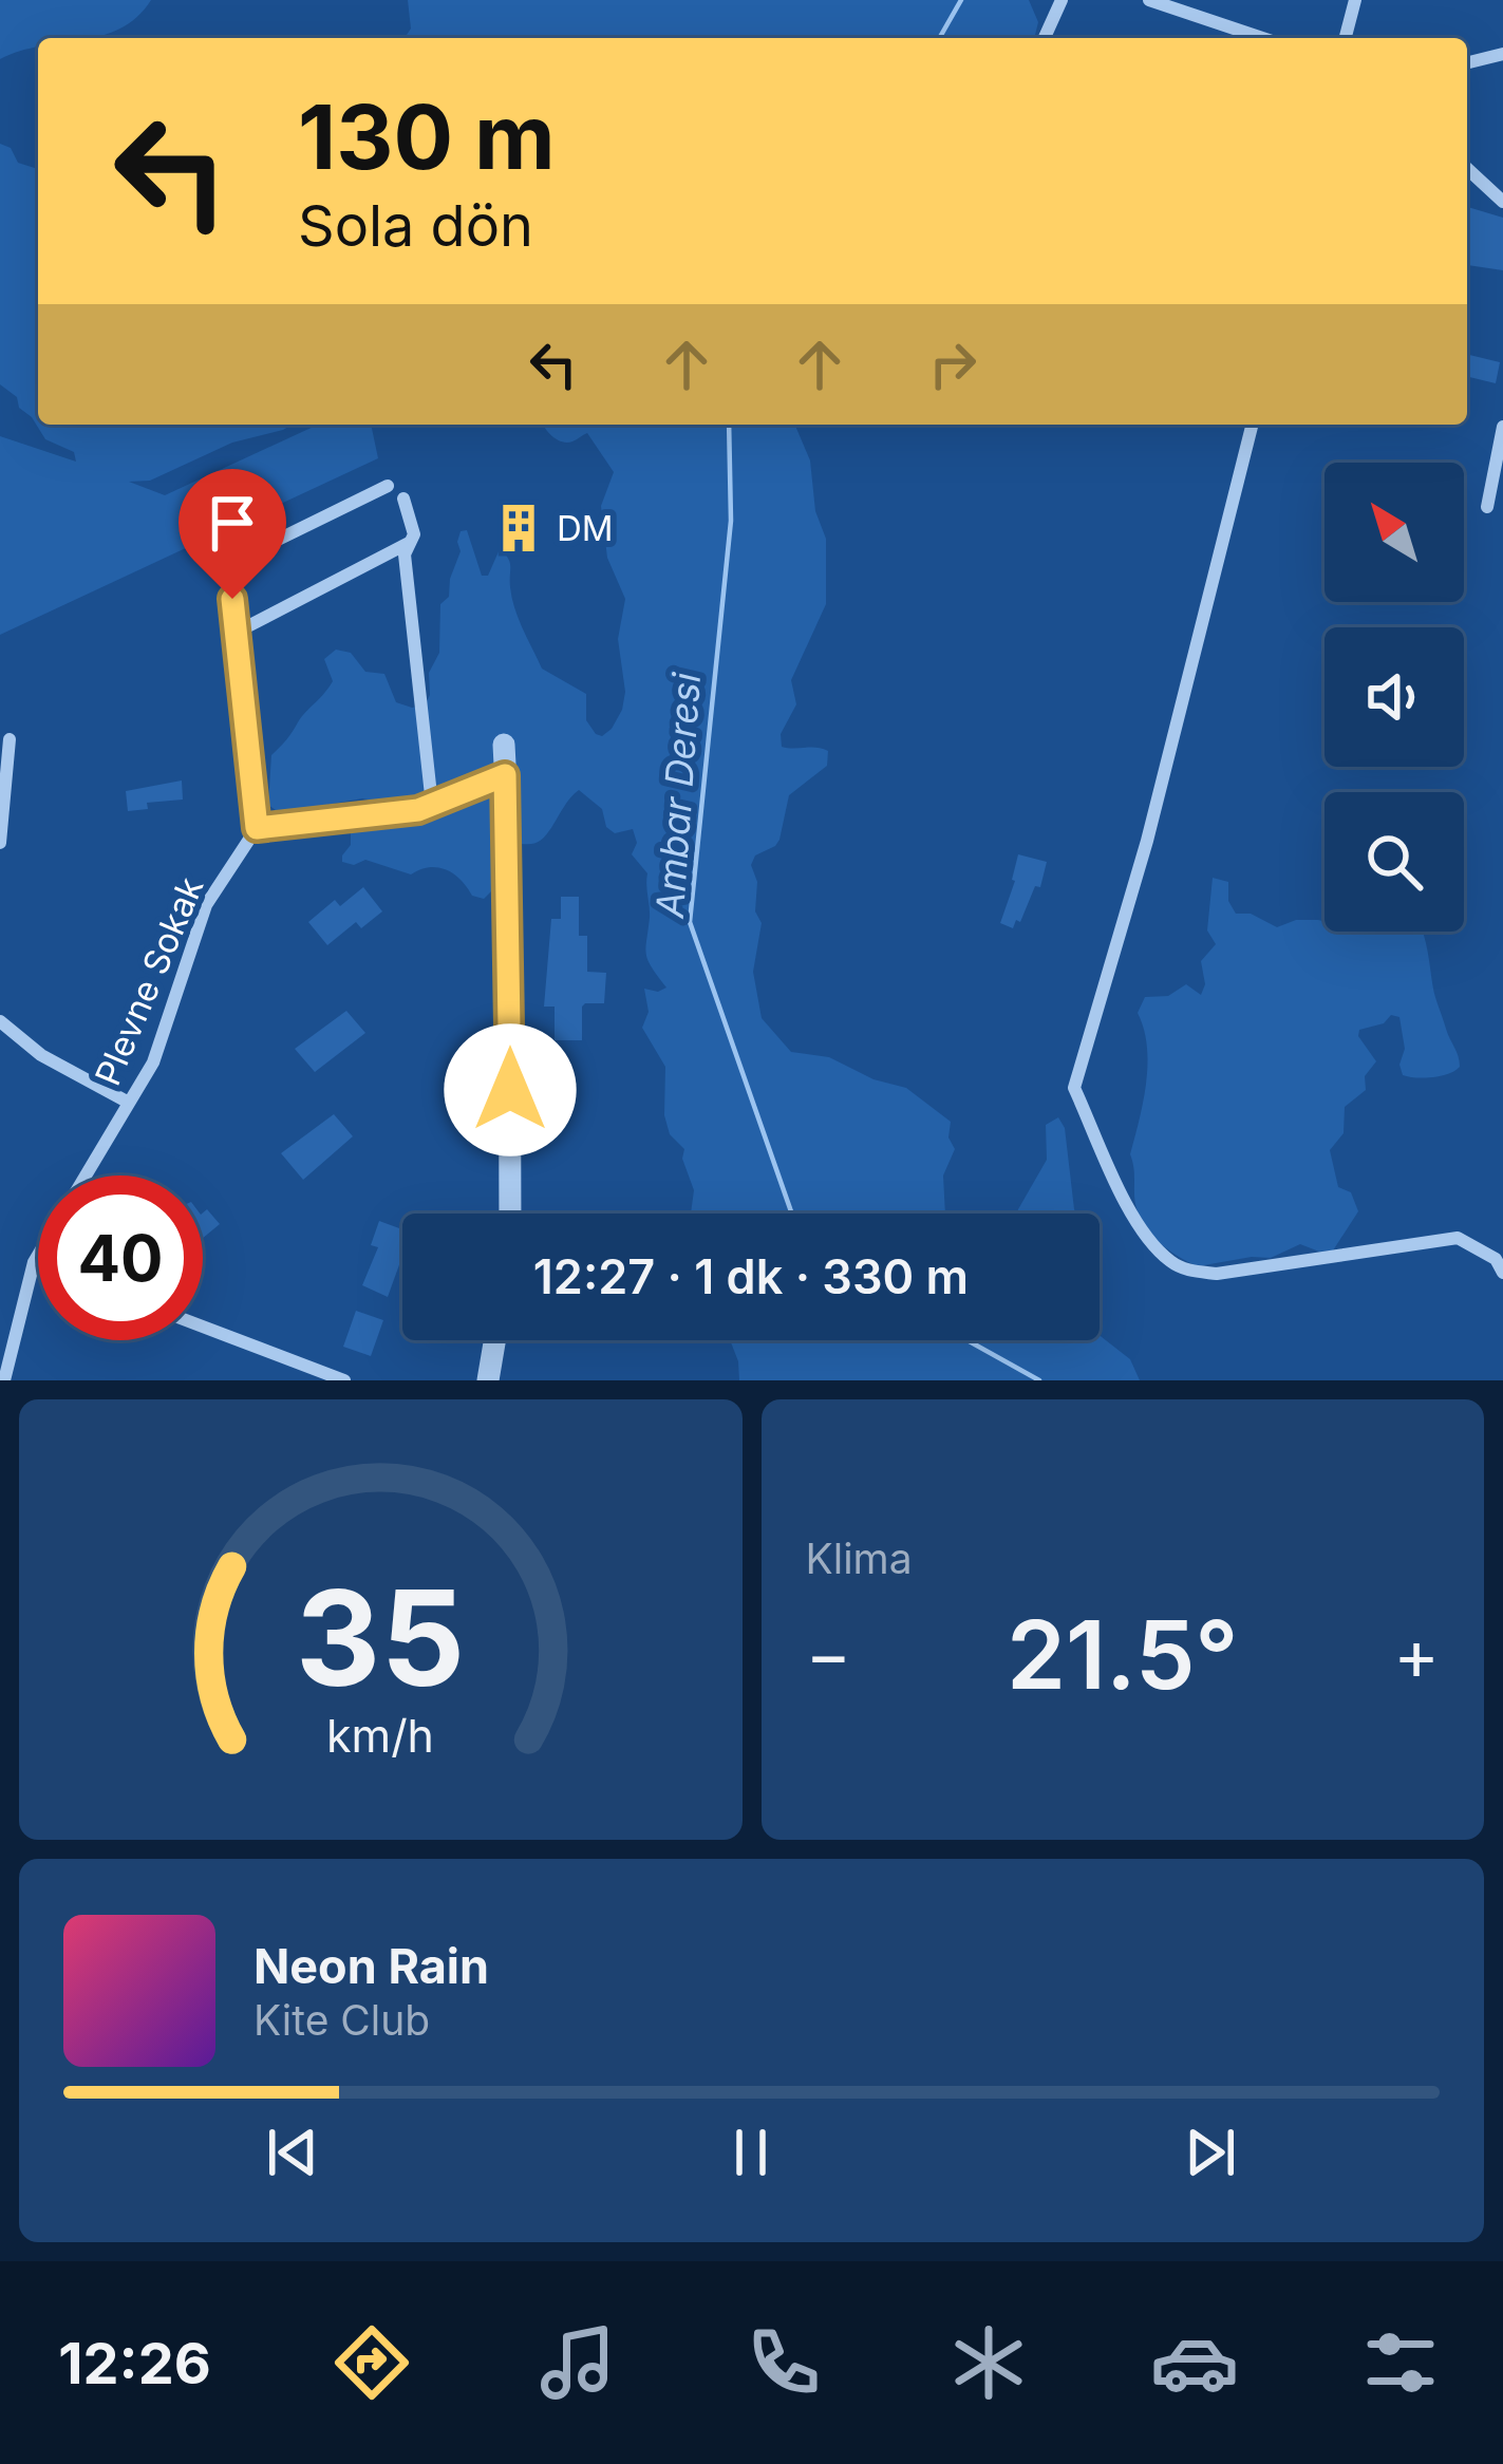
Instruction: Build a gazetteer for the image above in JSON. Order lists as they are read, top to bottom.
{
  "streets": {
    "street": ["Plevne Sokak"]
  },
  "water": ["Ambar Deresi"],
  "places": {
    "building": ["DM"]
  },
  "north": "top left",
  "page": {
    "turn": ["130 m", "Sola dön"],
    "limit": "40",
    "trip": "12:27 · 1 dk · 330 m",
    "tile": "Klima",
    "heat": ["−", "21.5°", "+"],
    "song": ["Neon Rain", "Kite Club"],
    "tabs": "12:26",
    "gauge": ["35", "km/h"]
  }
}
